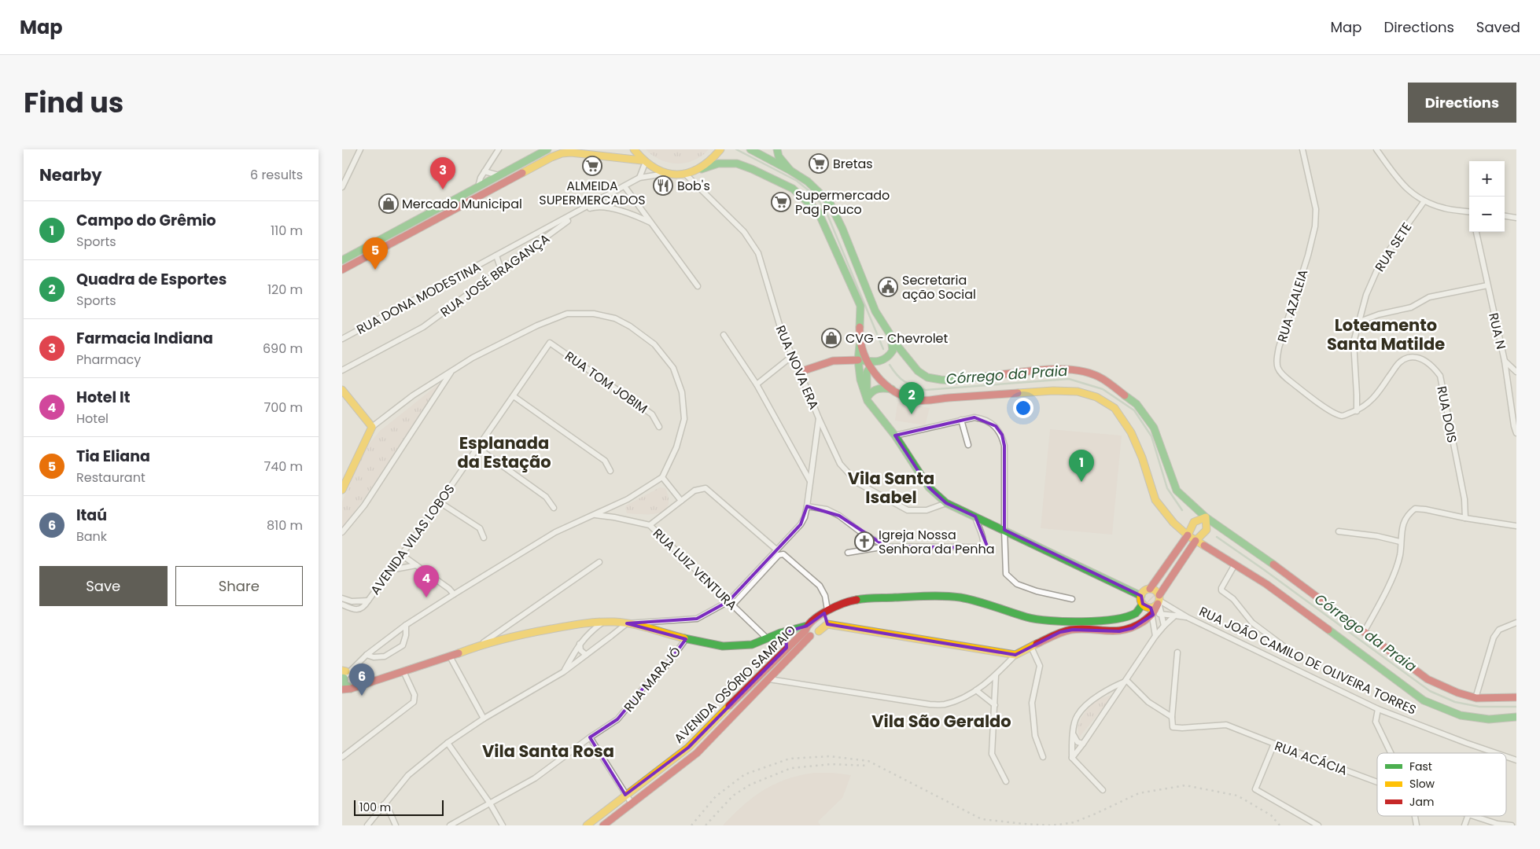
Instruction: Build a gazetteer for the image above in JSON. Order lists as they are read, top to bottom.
{
  "streets": {
    "main road": ["RUA JOÃO CAMILO DE OLIVEIRA TORRES", "AVENIDA OSÓRIO SAMPAIO"],
    "street": [
      "RUA SETE",
      "RUA JOSÉ BRAGANÇA",
      "RUA DONA MODESTINA",
      "RUA AZALEIA",
      "RUA N",
      "RUA NOVA ERA",
      "RUA TOM JOBIM",
      "RUA DOIS",
      "AVENIDA VILAS LOBOS",
      "RUA LUIZ VENTURA",
      "RUA MARAJÓ",
      "RUA ACÁCIA"
    ]
  },
  "crossings": [
    ["RUA SETE", "RUA AZALEIA"],
    ["RUA SETE", "RUA DOIS"],
    ["RUA JOSÉ BRAGANÇA", "RUA DONA MODESTINA"],
    ["RUA AZALEIA", "RUA DOIS"],
    ["RUA TOM JOBIM", "AVENIDA VILAS LOBOS"],
    ["RUA JOÃO CAMILO DE OLIVEIRA TORRES", "AVENIDA OSÓRIO SAMPAIO"]
  ],
  "districts": [
    "Loteamento Santa Matilde",
    "Esplanada da Estação",
    "Vila Santa Isabel",
    "Vila São Geraldo",
    "Vila Santa Rosa"
  ],
  "water": ["Córrego da Praia"],
  "places": {
    "supermarket": ["Bretas", "ALMEIDA SUPERMERCADOS", "Supermercado Pag Pouco"],
    "restaurant": ["Bob's"],
    "shop": ["Mercado Municipal", "CVG - Chevrolet"],
    "public building": ["Secretaria ação Social"],
    "church": ["Igreja Nossa Senhora da Penha"]
  },
  "legend": ["Fast", "Slow", "Jam"],
  "scale_bar": "100 m",
  "page": {
    "header": "Map",
    "nav": ["Map", "Directions", "Saved"],
    "title": "Find us",
    "buttons": [
      "Directions",
      ["Save", "Share"]
    ],
    "heading": ["Nearby", "6 results"],
    "pins": [
      "3",
      "5",
      "2",
      "1",
      "4",
      "6"
    ],
    "map_buttons": ["+", "−"],
    "list": [
      {
        "mark": "1",
        "name": "Campo do Grêmio",
        "note": "Sports",
        "value": "110 m"
      },
      {
        "mark": "2",
        "name": "Quadra de Esportes",
        "note": "Sports",
        "value": "120 m"
      },
      {
        "mark": "3",
        "name": "Farmacia Indiana",
        "note": "Pharmacy",
        "value": "690 m"
      },
      {
        "mark": "4",
        "name": "Hotel It",
        "note": "Hotel",
        "value": "700 m"
      },
      {
        "mark": "5",
        "name": "Tia Eliana",
        "note": "Restaurant",
        "value": "740 m"
      },
      {
        "mark": "6",
        "name": "Itaú",
        "note": "Bank",
        "value": "810 m"
      }
    ],
    "scale": "100 m"
  }
}
